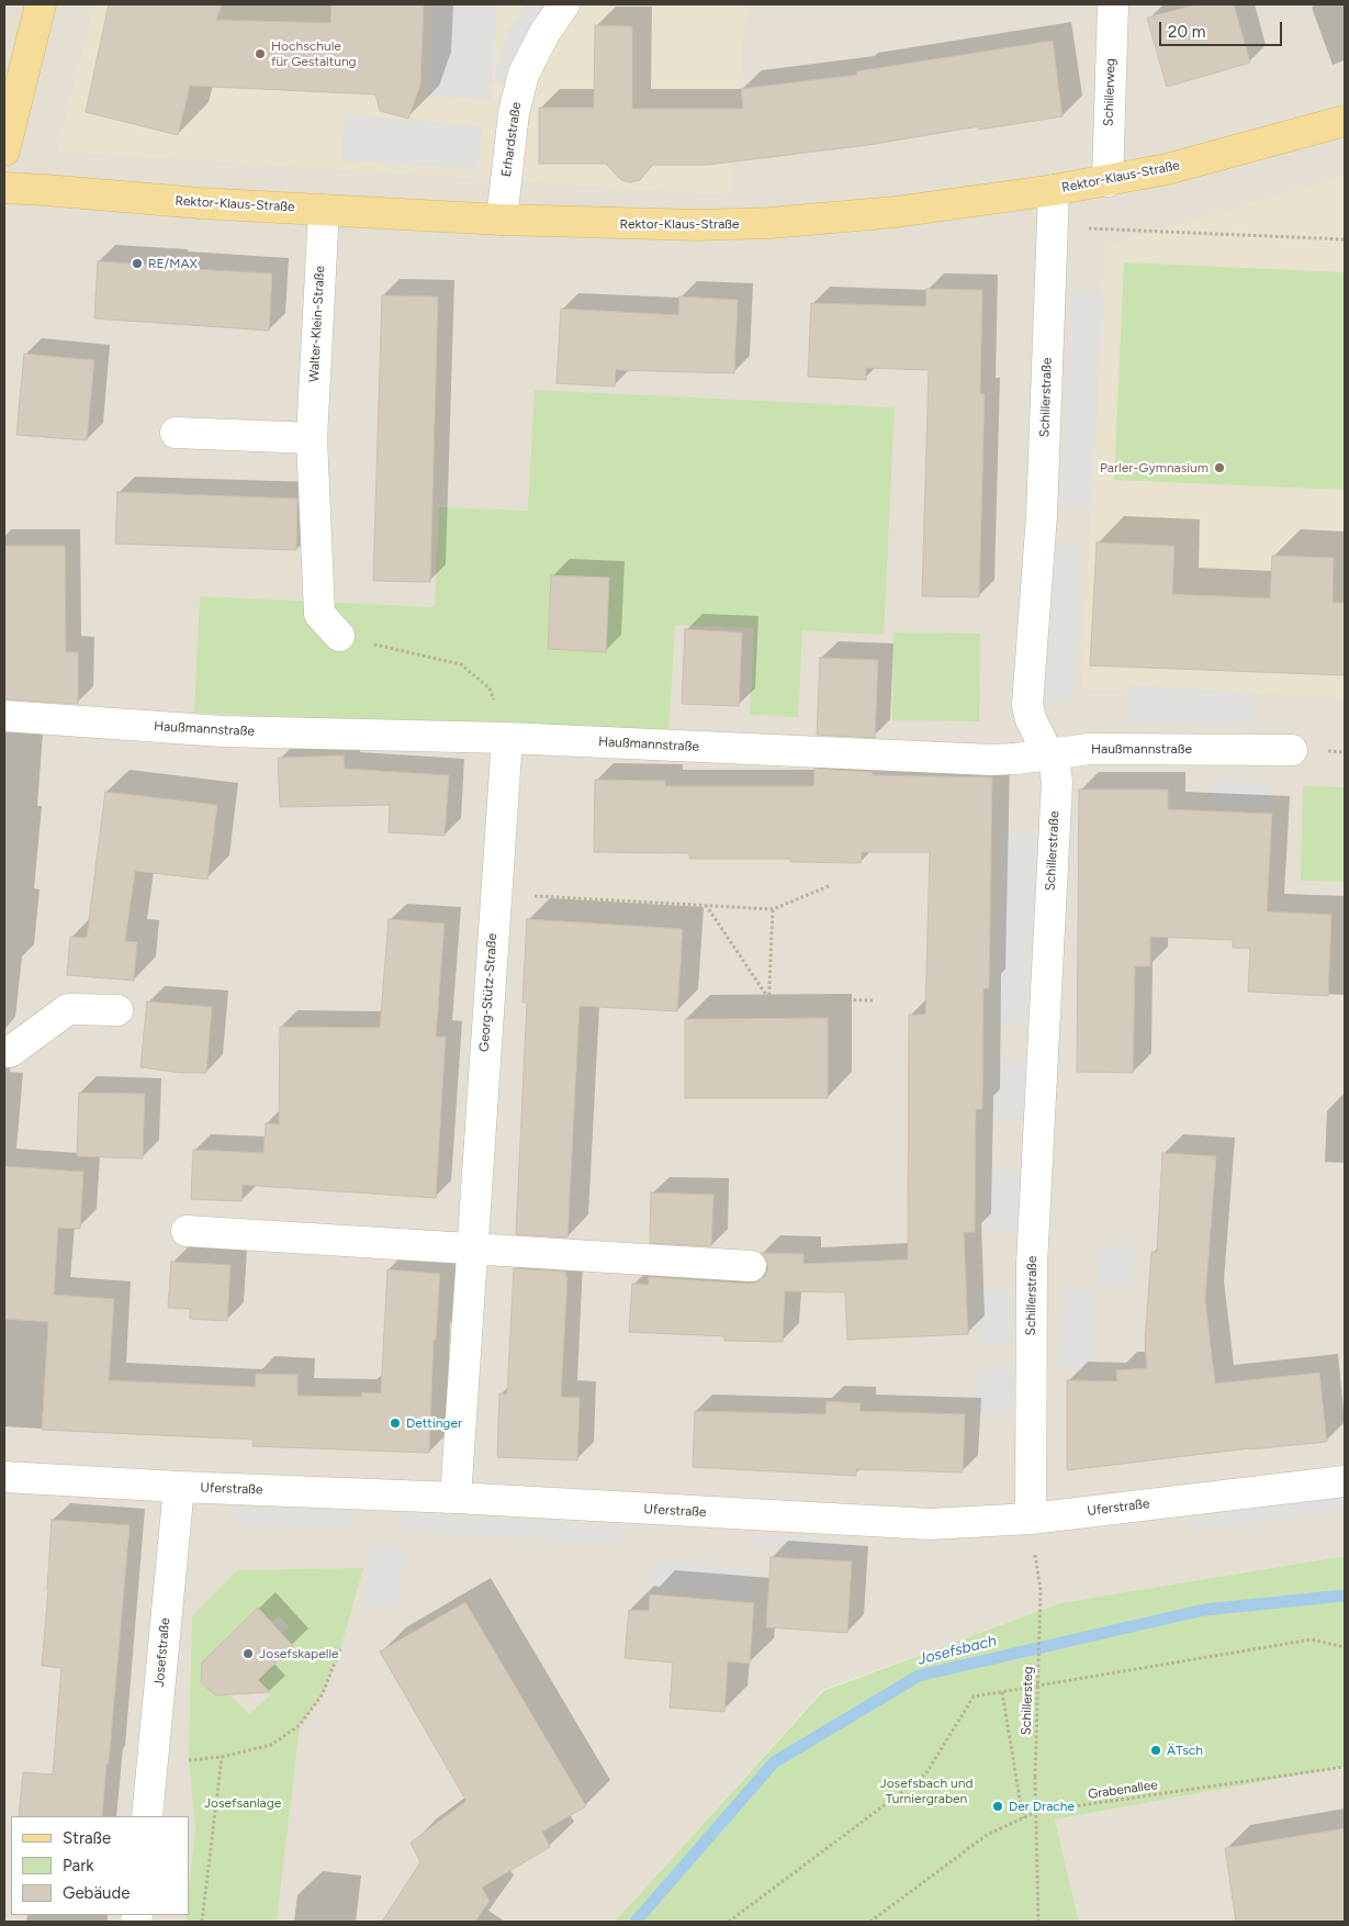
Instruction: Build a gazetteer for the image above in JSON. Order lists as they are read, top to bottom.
{
  "streets": {
    "main road": ["Rektor-Klaus-Straße"],
    "street": [
      "Schillerweg",
      "Erhardstraße",
      "Walter-Klein-Straße",
      "Schillerstraße",
      "Haußmannstraße",
      "Georg-Stütz-Straße",
      "Uferstraße",
      "Josefstraße"
    ],
    "path": ["Schillersteg", "Grabenallee"]
  },
  "crossings": [
    ["Schillerweg", "Rektor-Klaus-Straße"],
    ["Erhardstraße", "Rektor-Klaus-Straße"],
    ["Rektor-Klaus-Straße", "Walter-Klein-Straße"],
    ["Rektor-Klaus-Straße", "Schillerstraße"],
    ["Schillerstraße", "Haußmannstraße"],
    ["Schillerstraße", "Uferstraße"],
    ["Haußmannstraße", "Georg-Stütz-Straße"],
    ["Georg-Stütz-Straße", "Uferstraße"],
    ["Uferstraße", "Josefstraße"],
    ["Schillersteg", "Grabenallee"]
  ],
  "water": ["Josefsbach"],
  "parks": ["Josefsbach und Turniergraben", "Josefsanlage"],
  "places": [
    "Hochschule für Gestaltung",
    "RE/MAX",
    "Parler-Gymnasium",
    "Dettinger",
    "Josefskapelle",
    "ÄTsch",
    "Der Drache"
  ],
  "legend": ["Straße", "Park", "Gebäude"],
  "scale_bar": "20 m"
}
